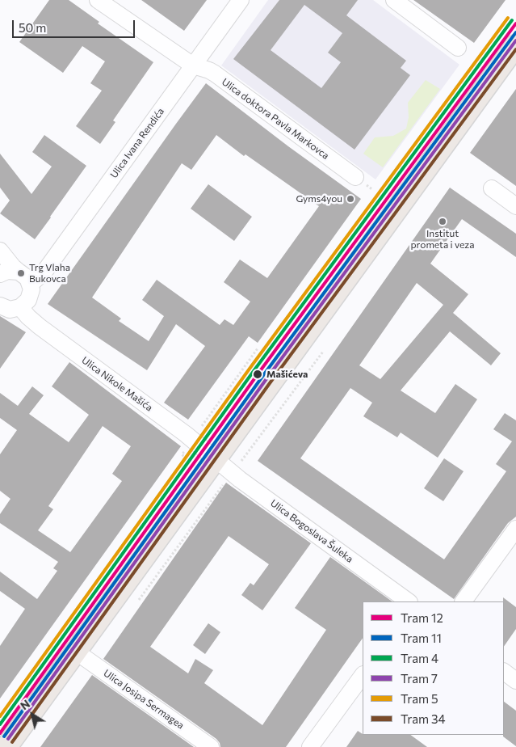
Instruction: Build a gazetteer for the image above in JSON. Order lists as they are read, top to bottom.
{
  "streets": {
    "street": [
      "Ulica doktora Pavla Markovca",
      "Ulica Ivana Rendića",
      "Ulica Nikole Mašića",
      "Ulica Bogoslava Šuleka",
      "Ulica Josipa Sermagea"
    ]
  },
  "crossings": [
    ["Ulica doktora Pavla Markovca", "Ulica Ivana Rendića"],
    ["Ulica Nikole Mašića", "Ulica Bogoslava Šuleka"]
  ],
  "places": [
    "Gyms4you",
    "Institut prometa i veza",
    "Trg Vlaha Bukovca",
    "Mašićeva"
  ],
  "lines": [
    "tram line 5",
    "tram line 4",
    "tram line 12",
    "tram line 11",
    "tram line 7",
    "tram line 34"
  ],
  "legend": [
    "Tram 12",
    "Tram 11",
    "Tram 4",
    "Tram 7",
    "Tram 5",
    "Tram 34"
  ],
  "scale_bar": "50 m",
  "north": "top left"
}
